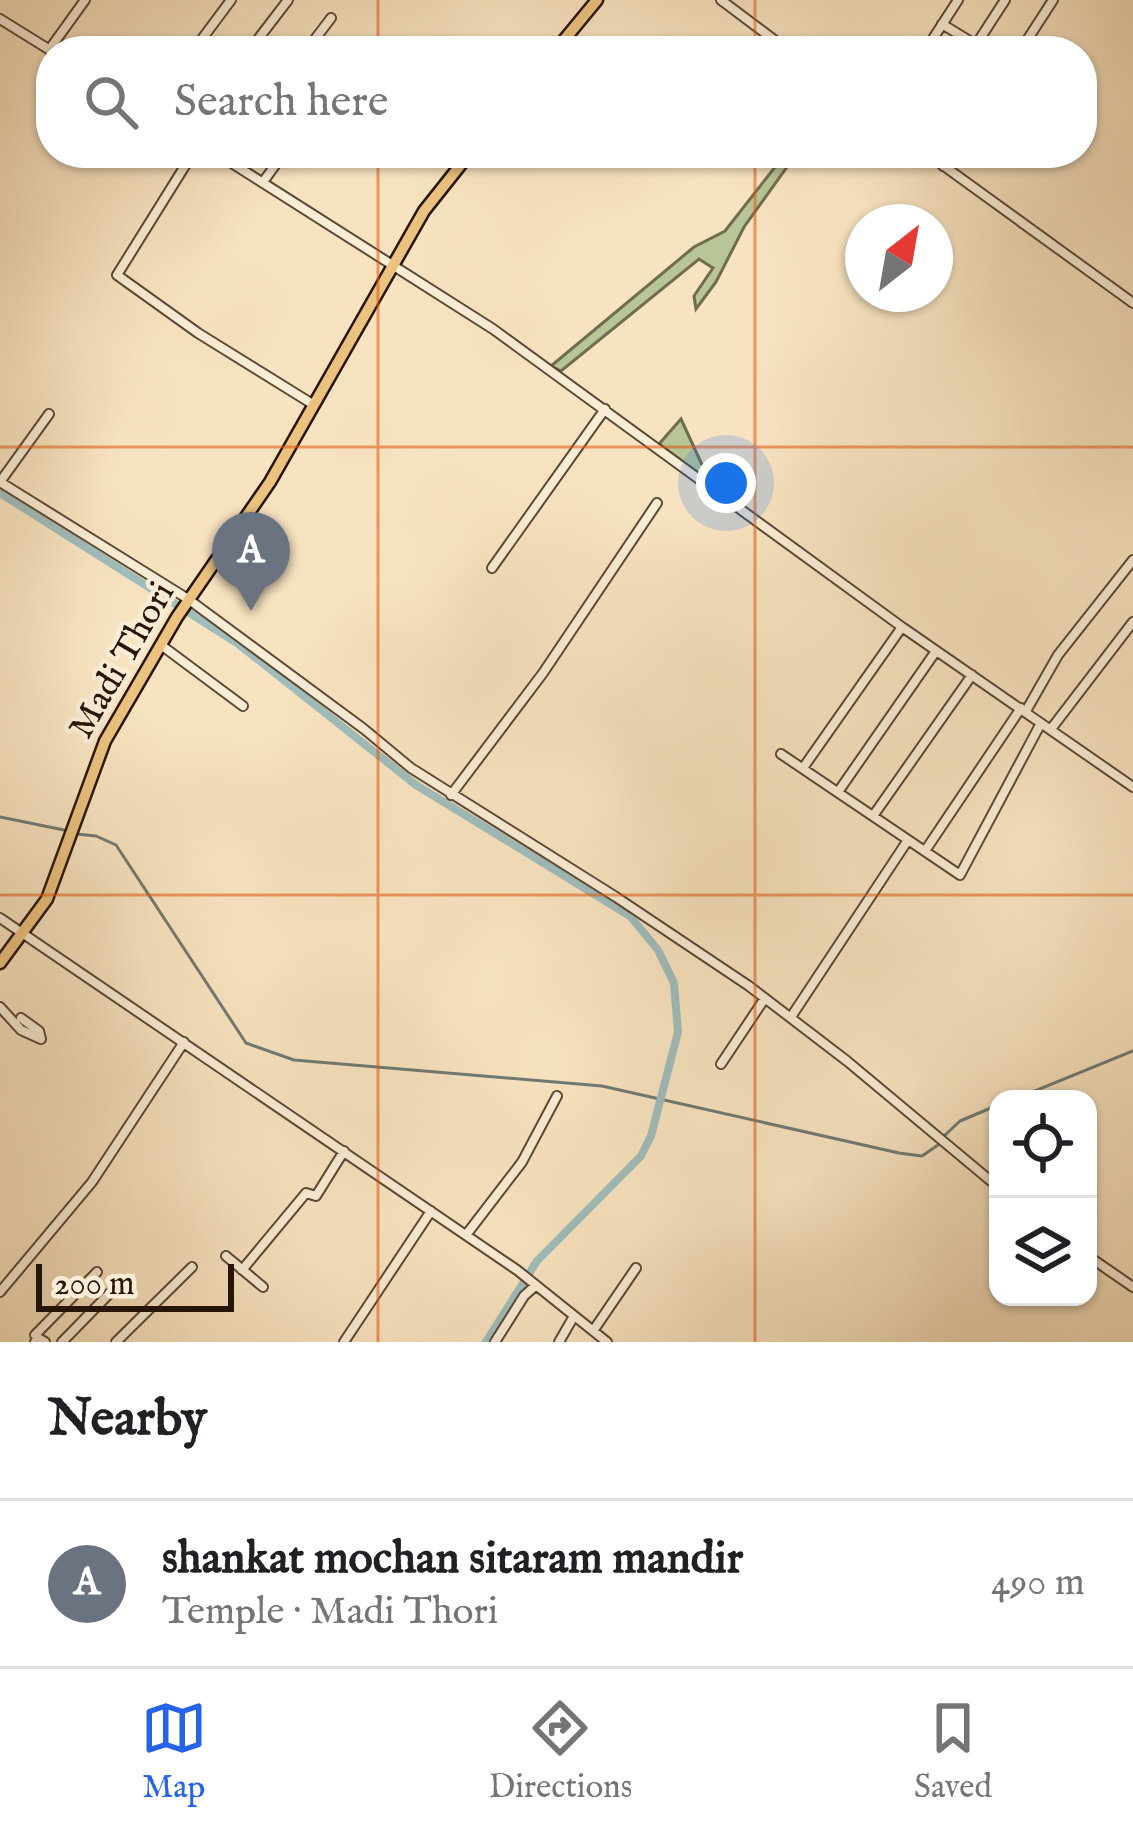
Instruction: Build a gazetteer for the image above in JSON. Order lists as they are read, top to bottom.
{
  "streets": {
    "main road": ["Madi Thori"]
  },
  "scale_bar": "200 m",
  "north": "top right",
  "page": {
    "search": "Search here",
    "pins": "A",
    "scale": "200 m",
    "heading": "Nearby",
    "list": [
      {
        "mark": "A",
        "name": "shankat mochan sitaram mandir",
        "note": "Temple · Madi Thori",
        "value": "490 m"
      }
    ],
    "nav": ["Map", "Directions", "Saved"]
  }
}
